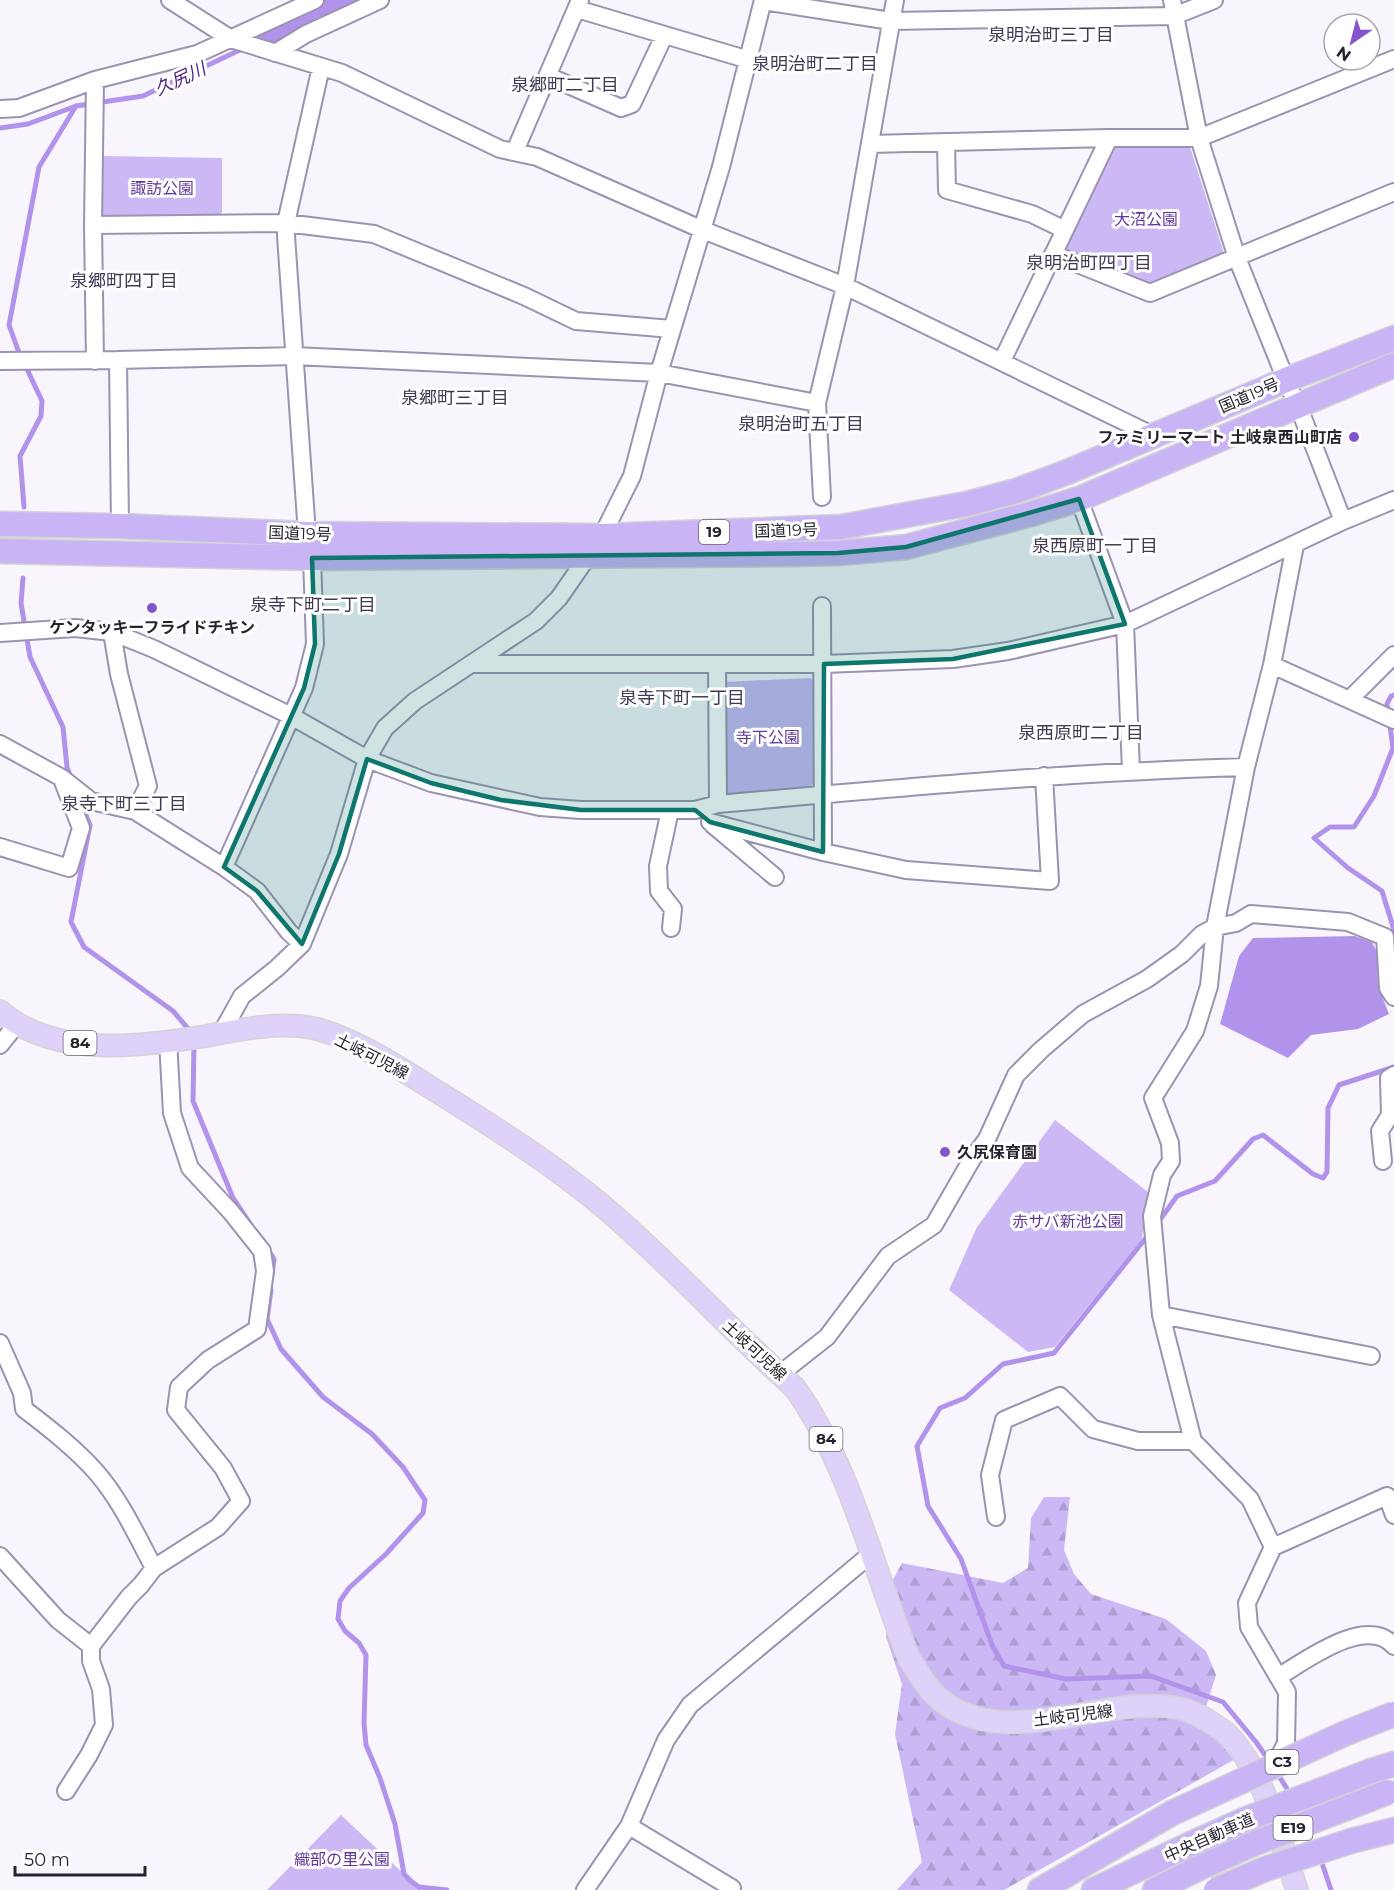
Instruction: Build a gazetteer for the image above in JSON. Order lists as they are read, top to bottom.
{
  "streets": {
    "highway": [
      "国道19号",
      "19",
      "C3",
      "E19",
      "中央自動車道"
    ],
    "main road": ["84", "土岐可児線"]
  },
  "districts": [
    "泉明治町三丁目",
    "泉明治町二丁目",
    "泉郷町二丁目",
    "泉明治町四丁目",
    "泉郷町四丁目",
    "泉郷町三丁目",
    "泉明治町五丁目",
    "泉西原町一丁目",
    "泉寺下町二丁目",
    "泉寺下町一丁目",
    "泉西原町二丁目",
    "泉寺下町三丁目"
  ],
  "water": ["久尻川"],
  "parks": [
    "諏訪公園",
    "大沼公園",
    "寺下公園",
    "赤サバ新池公園",
    "織部の里公園"
  ],
  "places": ["ファミリーマート 土岐泉西山町店", "ケンタッキーフライドチキン", "久尻保育園"],
  "scale_bar": "50 m",
  "north": "bottom left"
}
